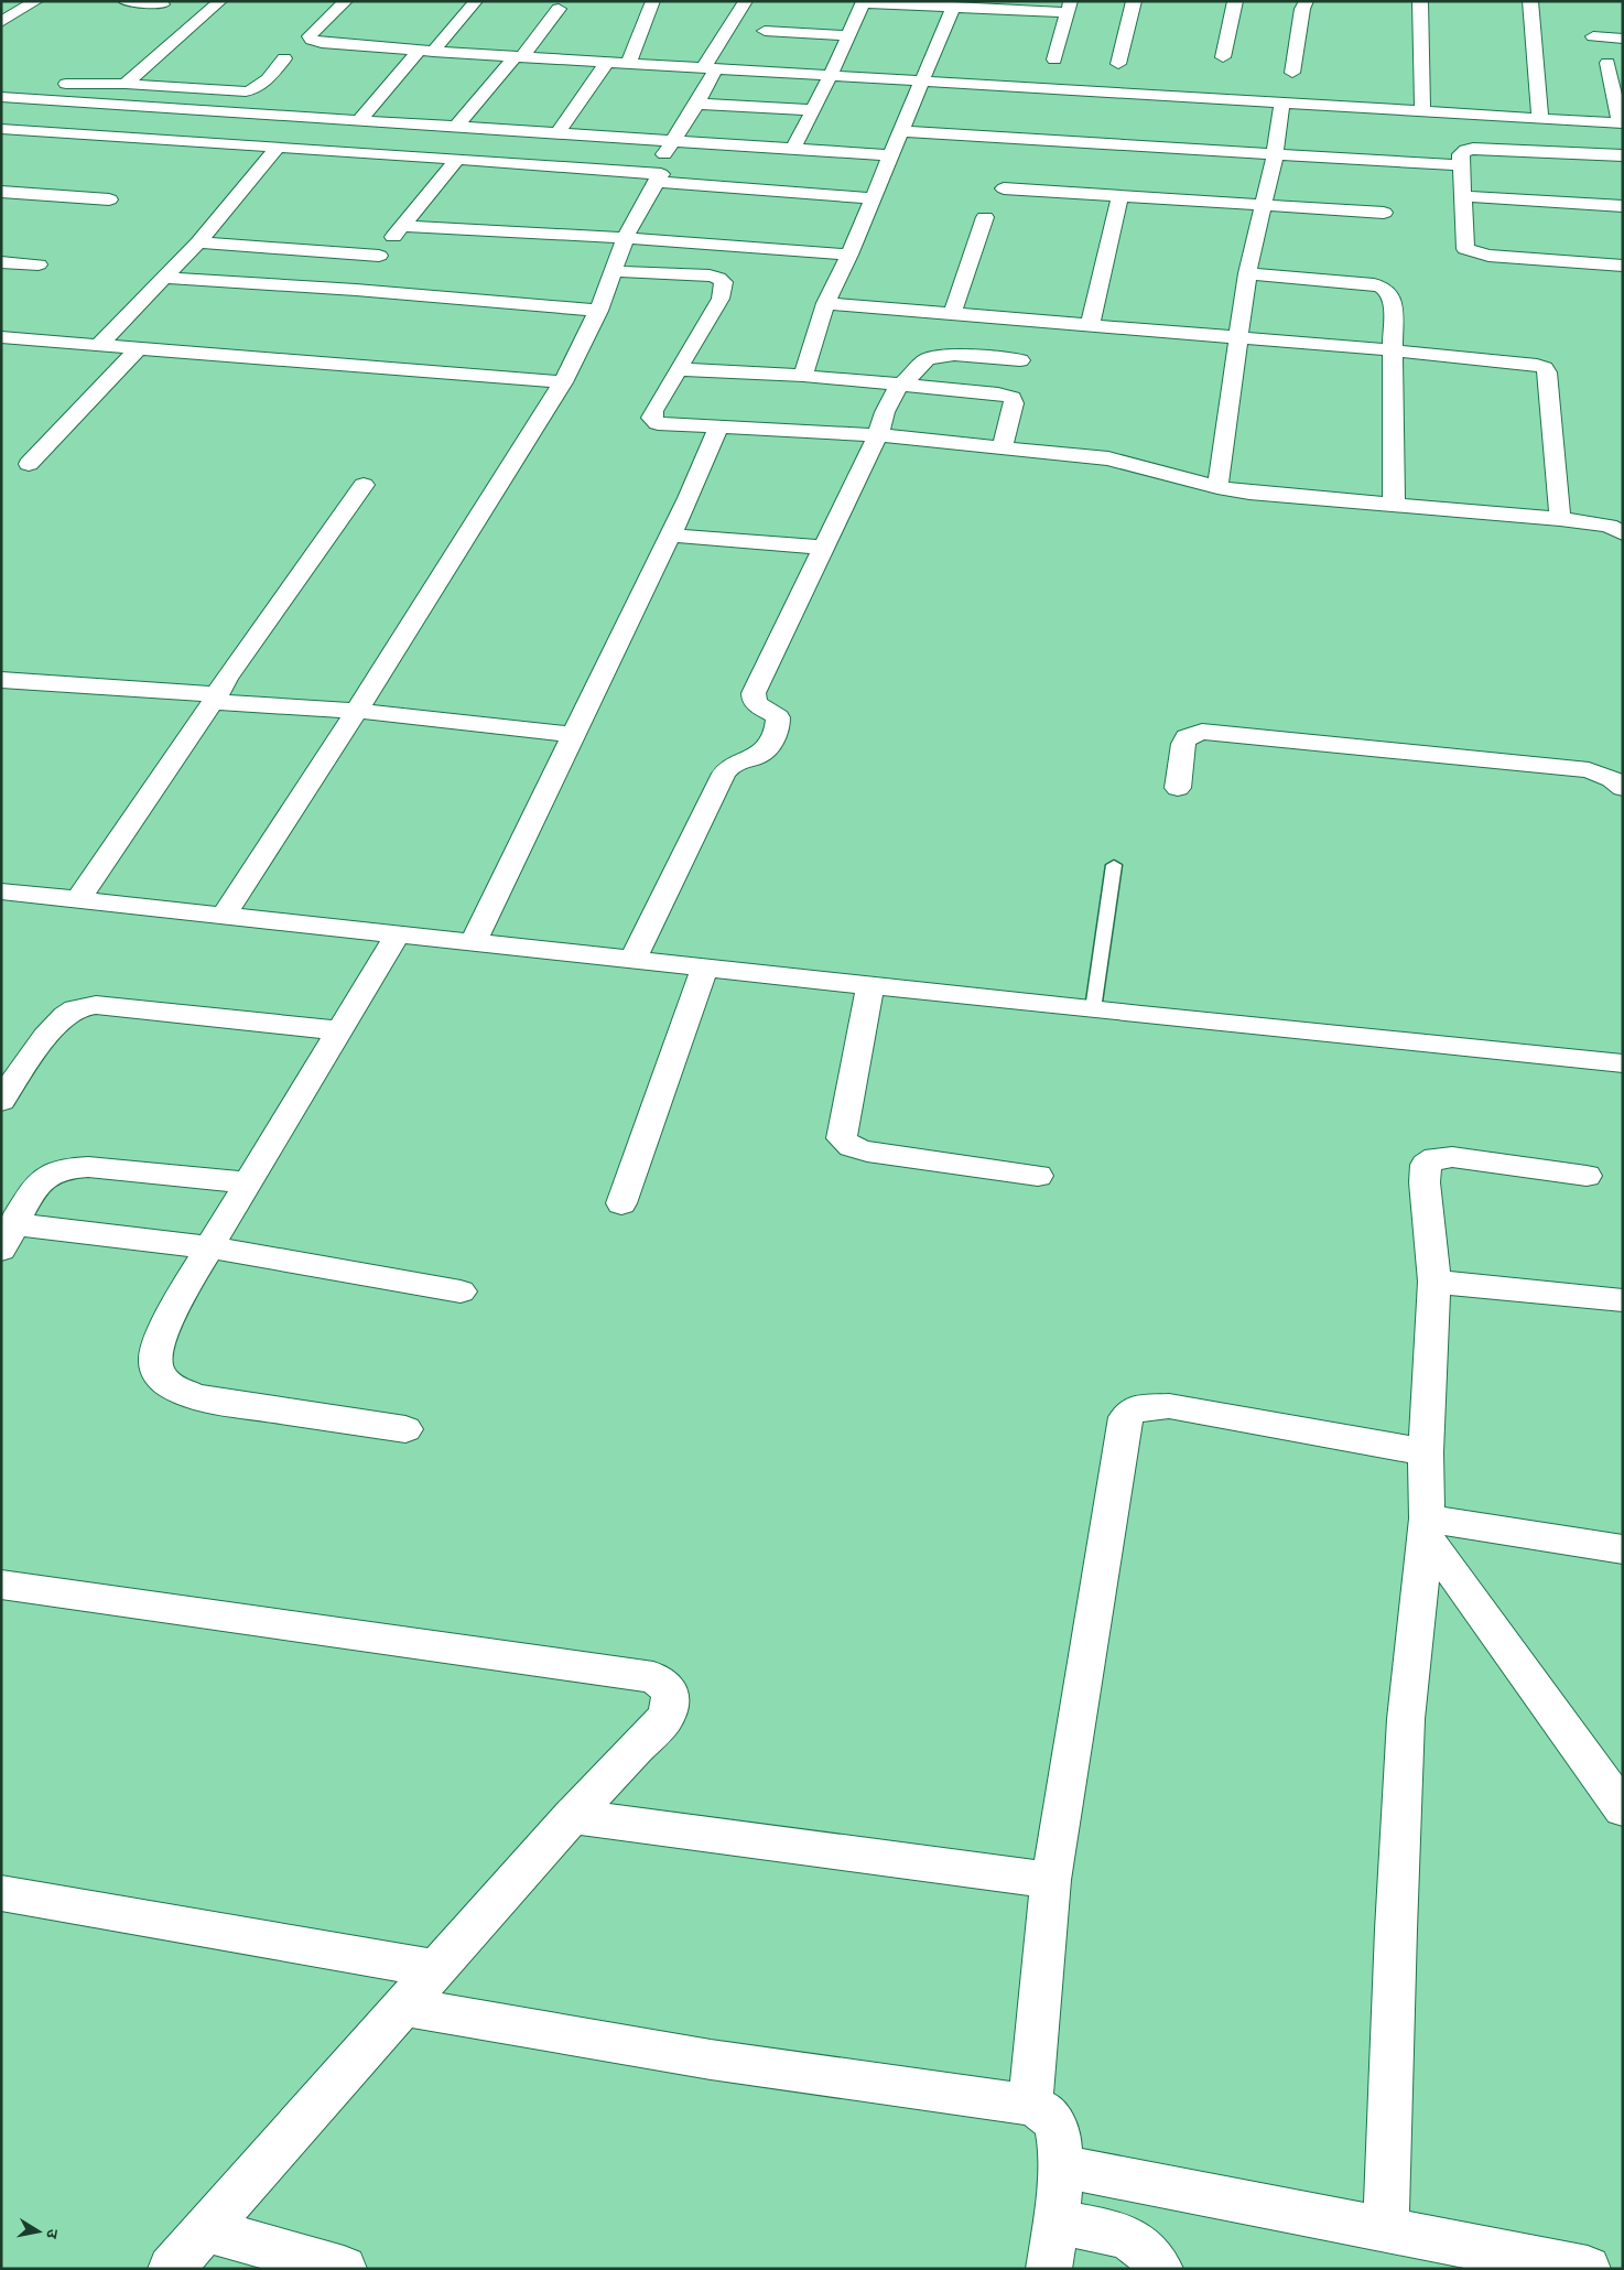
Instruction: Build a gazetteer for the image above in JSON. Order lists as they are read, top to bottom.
{
  "north": "right"
}
